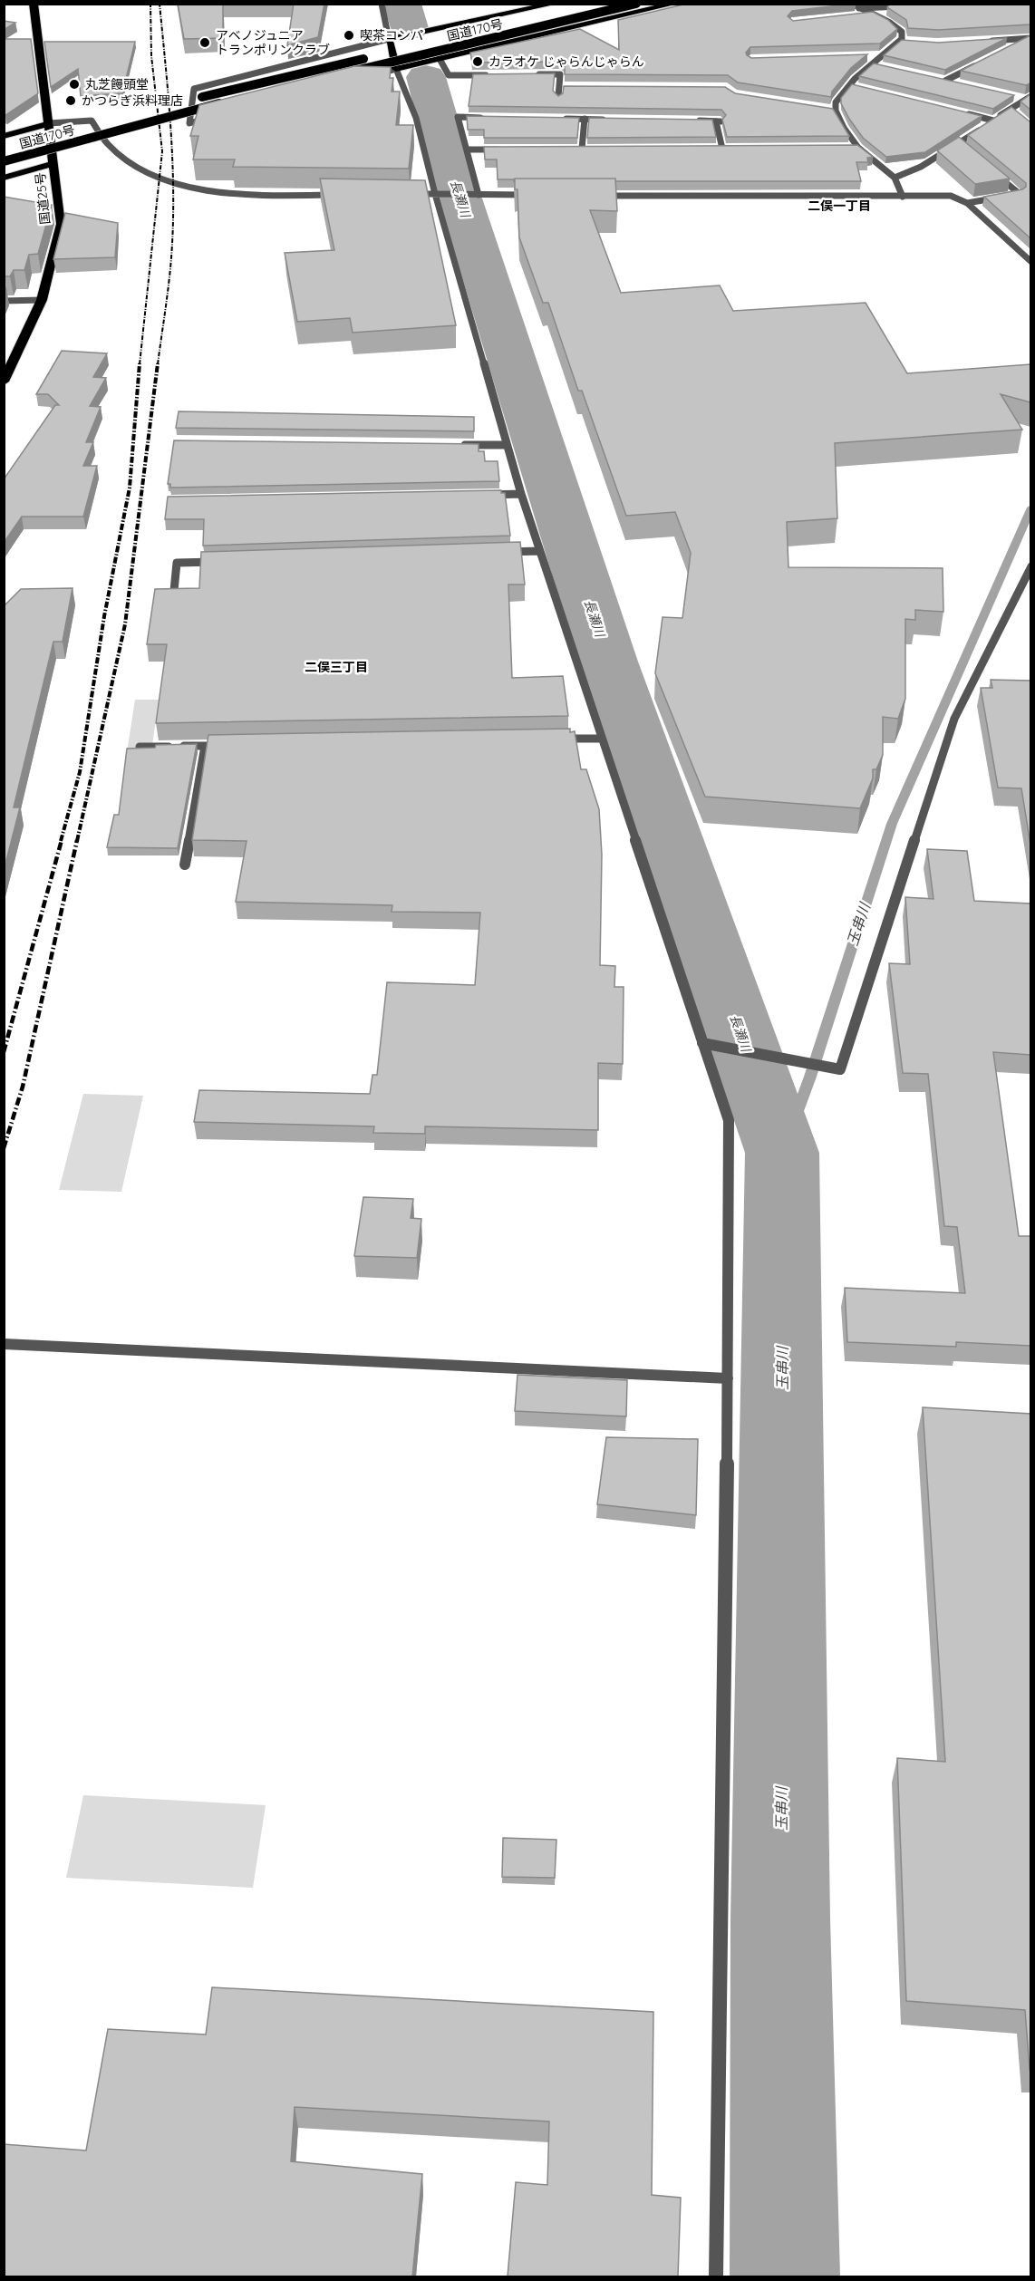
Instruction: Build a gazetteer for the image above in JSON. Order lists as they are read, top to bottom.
{
  "streets": {
    "highway": ["国道170号", "国道25号"]
  },
  "districts": ["二俣一丁目", "二俣三丁目"],
  "water": ["長瀬川", "玉串川"],
  "places": [
    "喫茶コンパ",
    "アベノジュニア トランポリンクラブ",
    "カラオケ じゃらんじゃらん",
    "丸芝饅頭堂",
    "かつらぎ浜料理店"
  ]
}
